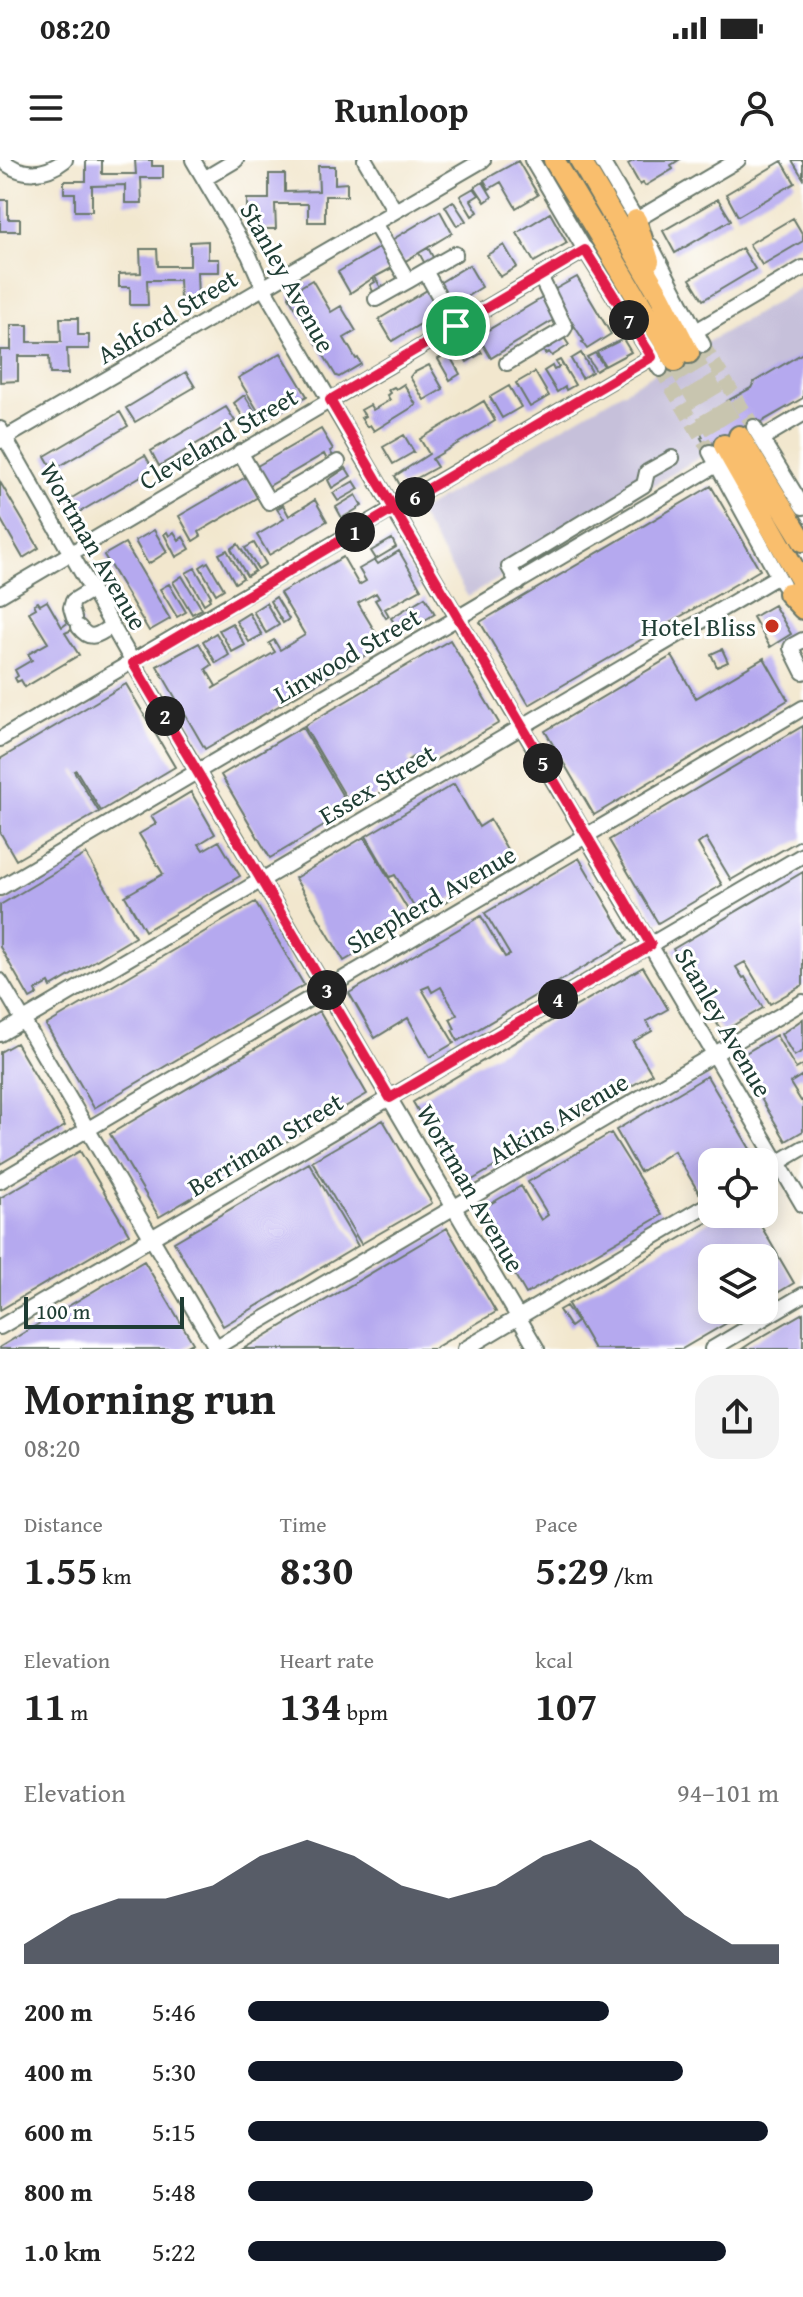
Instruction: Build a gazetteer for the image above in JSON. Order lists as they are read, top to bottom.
{
  "streets": {
    "street": [
      "Stanley Avenue",
      "Ashford Street",
      "Cleveland Street",
      "Wortman Avenue",
      "Linwood Street",
      "Essex Street",
      "Shepherd Avenue",
      "Atkins Avenue",
      "Berriman Street"
    ]
  },
  "crossings": [
    ["Stanley Avenue", "Ashford Street"],
    ["Stanley Avenue", "Cleveland Street"],
    ["Stanley Avenue", "Linwood Street"],
    ["Stanley Avenue", "Essex Street"],
    ["Stanley Avenue", "Shepherd Avenue"],
    ["Stanley Avenue", "Atkins Avenue"],
    ["Stanley Avenue", "Berriman Street"],
    ["Ashford Street", "Wortman Avenue"],
    ["Cleveland Street", "Wortman Avenue"],
    ["Wortman Avenue", "Linwood Street"],
    ["Wortman Avenue", "Essex Street"],
    ["Wortman Avenue", "Shepherd Avenue"],
    ["Wortman Avenue", "Atkins Avenue"],
    ["Wortman Avenue", "Berriman Street"]
  ],
  "places": ["Hotel Bliss"],
  "scale_bar": "100 m",
  "page": {
    "status": "08:20",
    "header": "Runloop",
    "pins": [
      "7",
      "6",
      "1",
      "2",
      "5",
      "3",
      "4"
    ],
    "scale": "100 m",
    "heading": ["Morning run", "08:20"],
    "stats": [
      ["Distance", "1.55 km"],
      ["Time", "8:30"],
      ["Pace", "5:29 /km"],
      ["Elevation", "11 m"],
      ["Heart rate", "134 bpm"],
      ["kcal", "107"]
    ],
    "chart": ["Elevation", "94–101 m"],
    "list": [
      {
        "name": "200 m",
        "note": "5:46"
      },
      {
        "name": "400 m",
        "note": "5:30"
      },
      {
        "name": "600 m",
        "note": "5:15"
      },
      {
        "name": "800 m",
        "note": "5:48"
      },
      {
        "name": "1.0 km",
        "note": "5:22"
      }
    ]
  }
}
